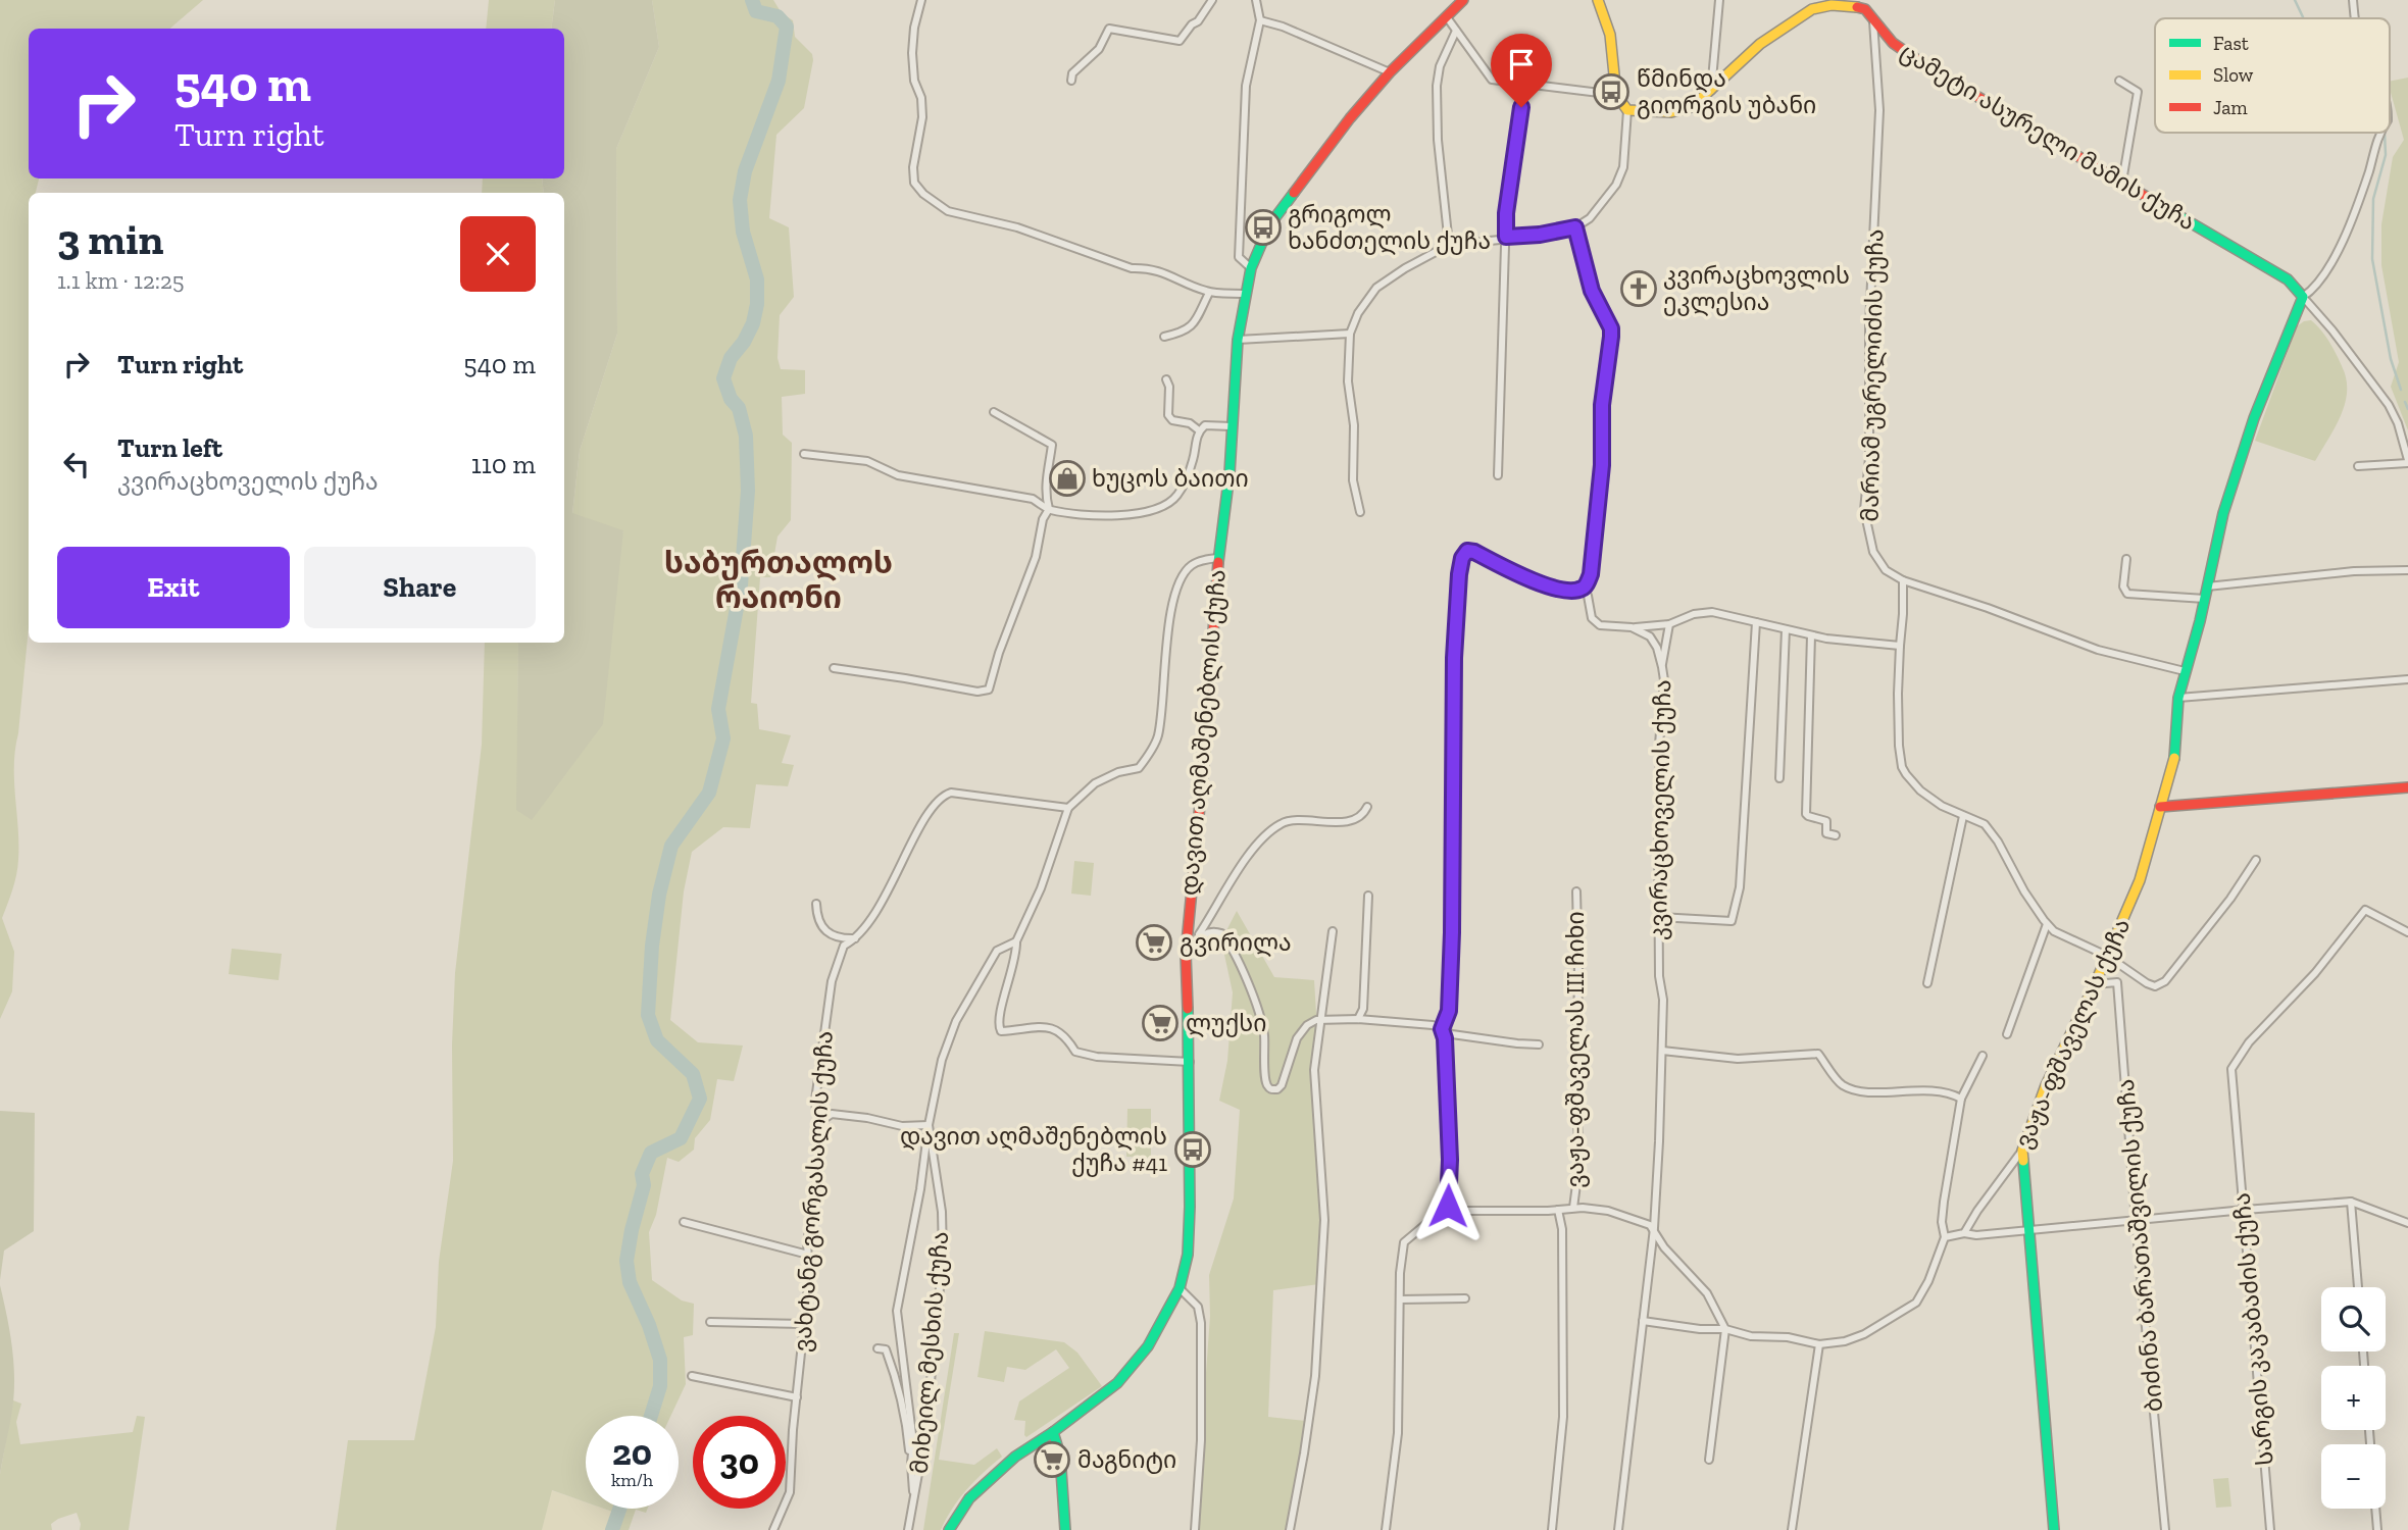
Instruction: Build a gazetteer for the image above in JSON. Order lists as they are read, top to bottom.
{
  "streets": {
    "street": [
      "ცამეტი ასურელი მამის ქუჩა",
      "მარიამ უგრელიძის ქუჩა",
      "დავით აღმაშენებლის ქუჩა",
      "კვირაცხოველის ქუჩა",
      "ვაჟა-ფშაველას ქუჩა",
      "ვაჟა-ფშაველას III ჩიხი",
      "ვახტანგ გორგასალის ქუჩა",
      "ბიძინა ბარათაშვილის ქუჩა",
      "სარგის კაკაბაძის ქუჩა",
      "მიხეილ მესხის ქუჩა"
    ]
  },
  "crossings": [
    ["ცამეტი ასურელი მამის ქუჩა", "მარიამ უგრელიძის ქუჩა"],
    ["ცამეტი ასურელი მამის ქუჩა", "ვაჟა-ფშაველას ქუჩა"],
    ["დავით აღმაშენებლის ქუჩა", "მიხეილ მესხის ქუჩა"],
    ["ვახტანგ გორგასალის ქუჩა", "მიხეილ მესხის ქუჩა"]
  ],
  "districts": ["საბურთალოს რაიონი"],
  "places": {
    "bus stop": ["წმინდა გიორგის უბანი", "გრიგოლ ხანძთელის ქუჩა", "დავით აღმაშენებლის ქუჩა #41"],
    "church": ["კვირაცხოვლის ეკლესია"],
    "shop": ["ხუცოს ბაითი"],
    "supermarket": ["გვირილა", "ლუქსი", "მაგნიტი"]
  },
  "legend": ["Fast", "Slow", "Jam"],
  "page": {
    "turn": ["540 m", "Turn right"],
    "heading": ["3 min", "1.1 km · 12:25"],
    "list": [
      {
        "name": "Turn right",
        "value": "540 m"
      },
      {
        "name": "Turn left",
        "note": "კვირაცხოველის ქუჩა",
        "value": "110 m"
      }
    ],
    "buttons": ["Exit", "Share"],
    "map_buttons": ["+", "−"],
    "speed": "20 km/h",
    "limit": "30"
  }
}
